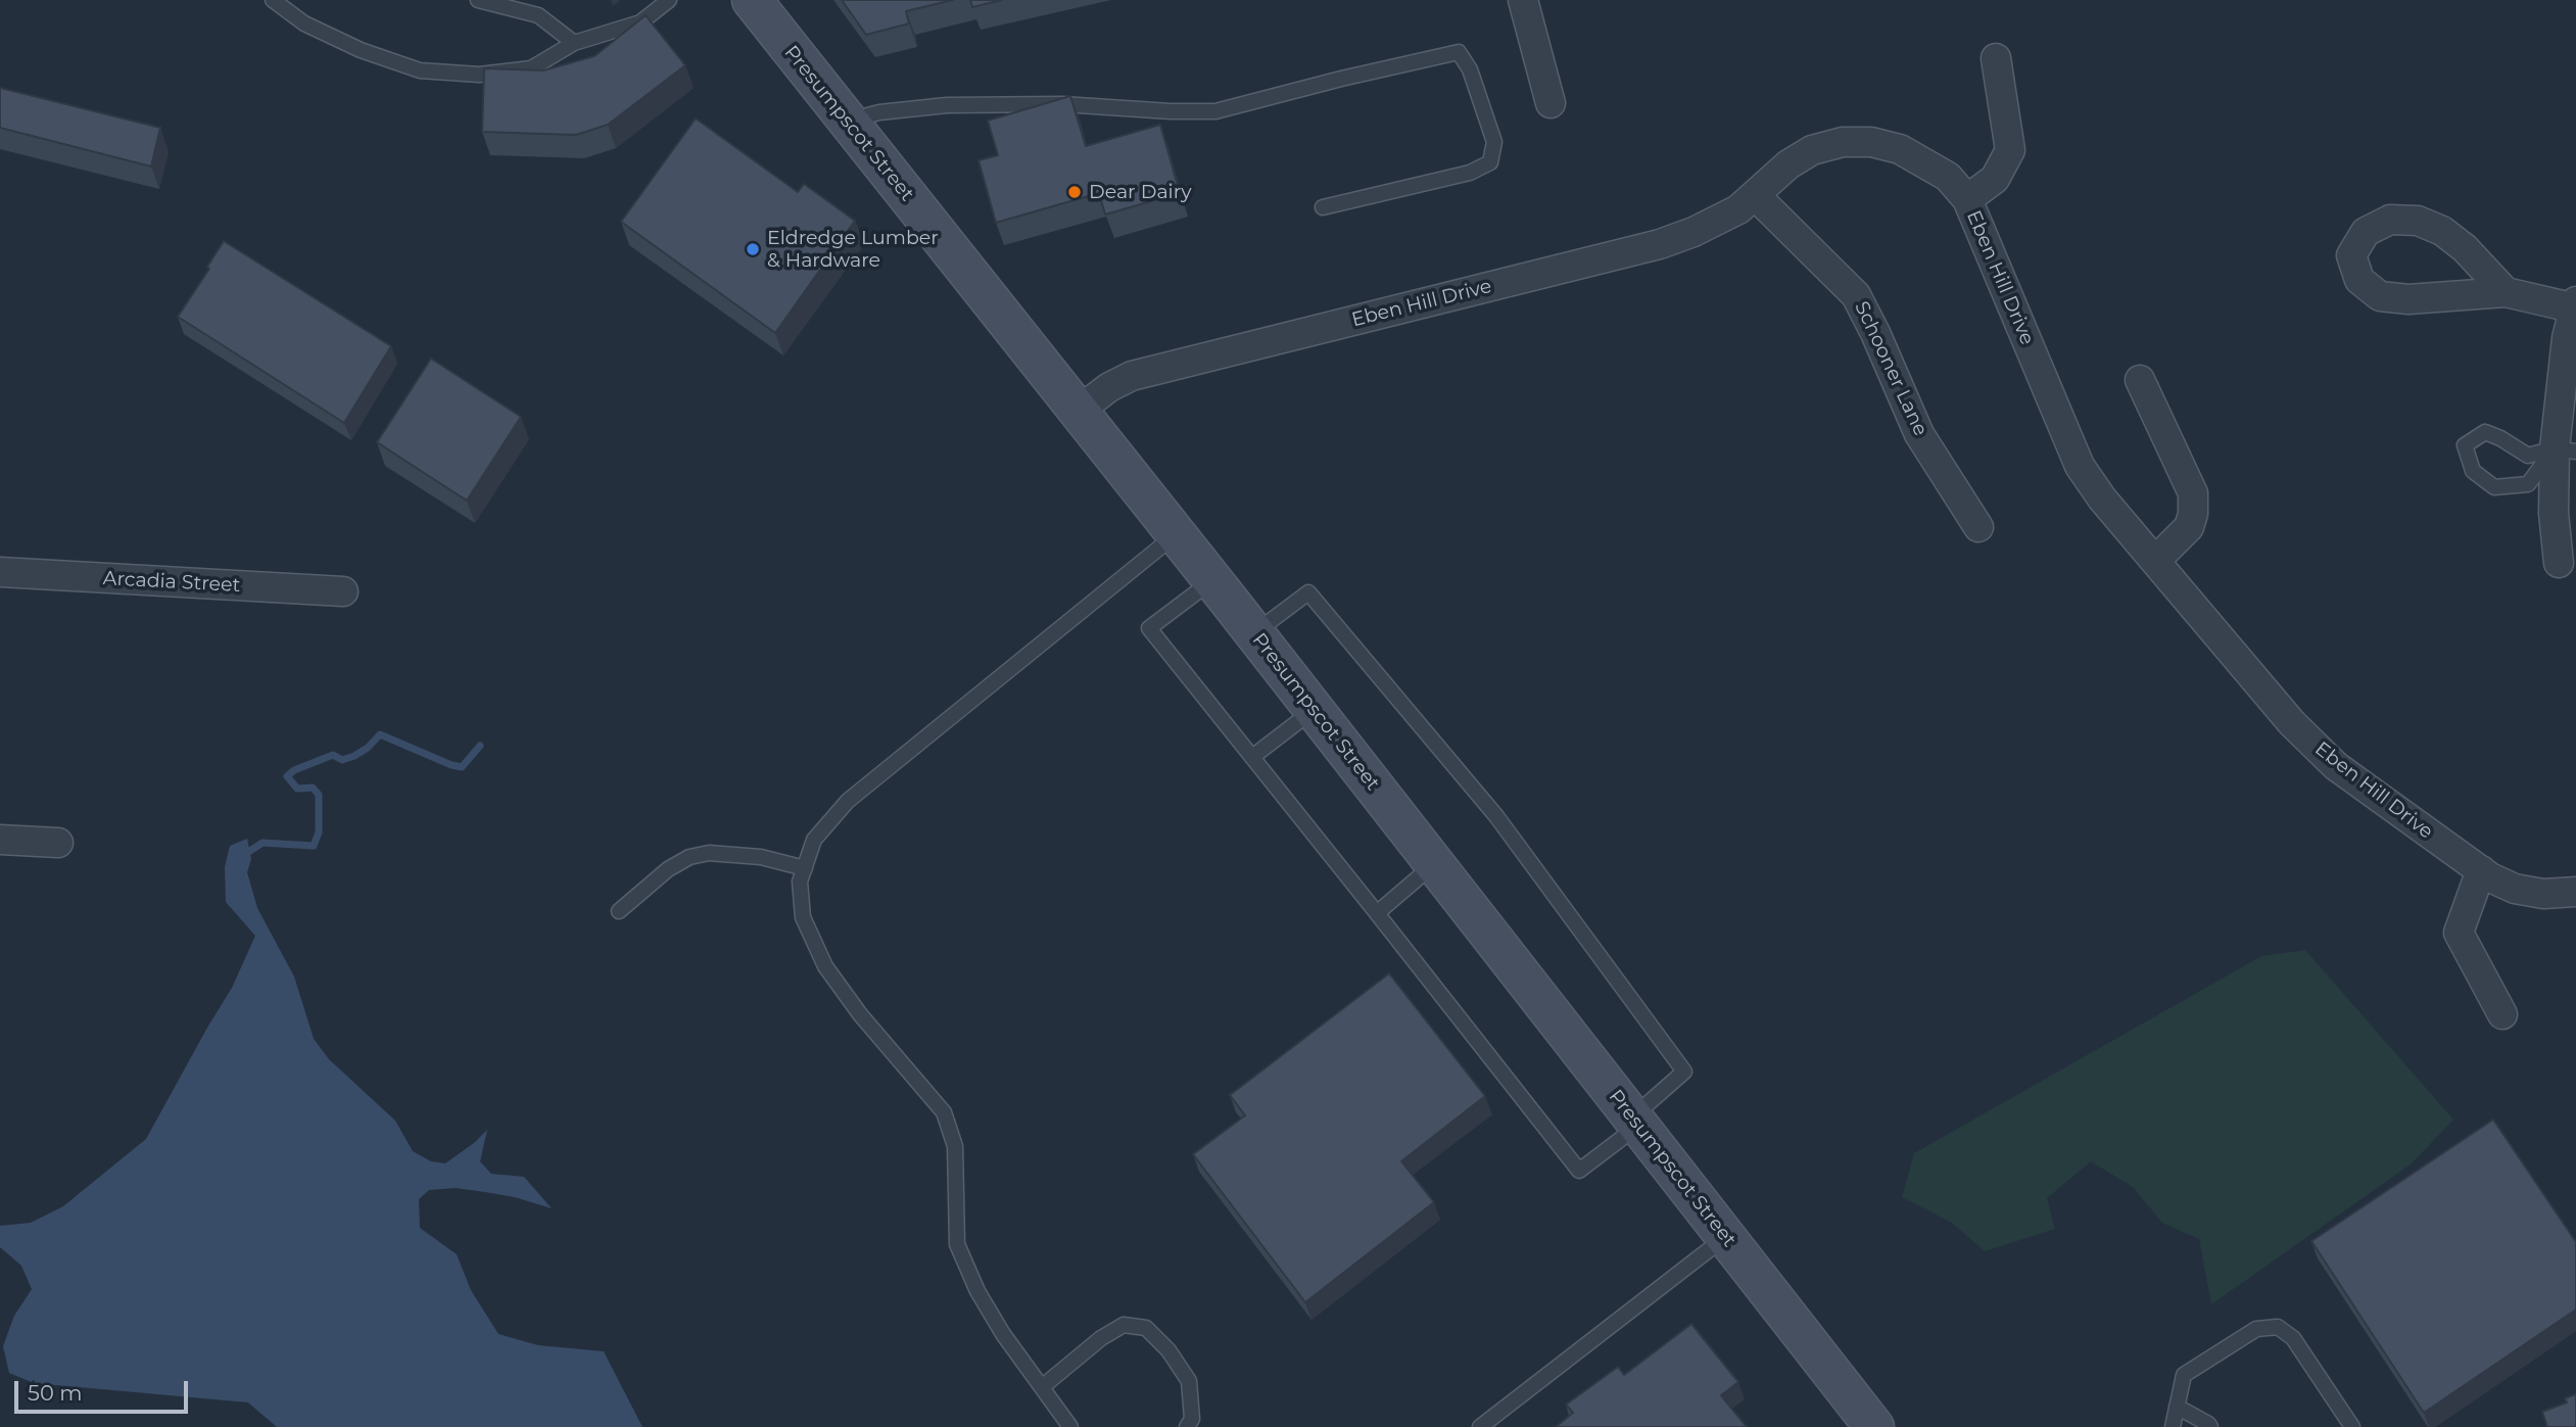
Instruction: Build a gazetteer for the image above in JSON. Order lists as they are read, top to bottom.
{
  "streets": {
    "street": [
      "Presumpscot Street",
      "Eben Hill Drive",
      "Schooner Lane",
      "Arcadia Street"
    ]
  },
  "crossings": [
    ["Presumpscot Street", "Eben Hill Drive"],
    ["Eben Hill Drive", "Schooner Lane"]
  ],
  "places": ["Dear Dairy", "Eldredge Lumber & Hardware"],
  "scale_bar": "50 m"
}
